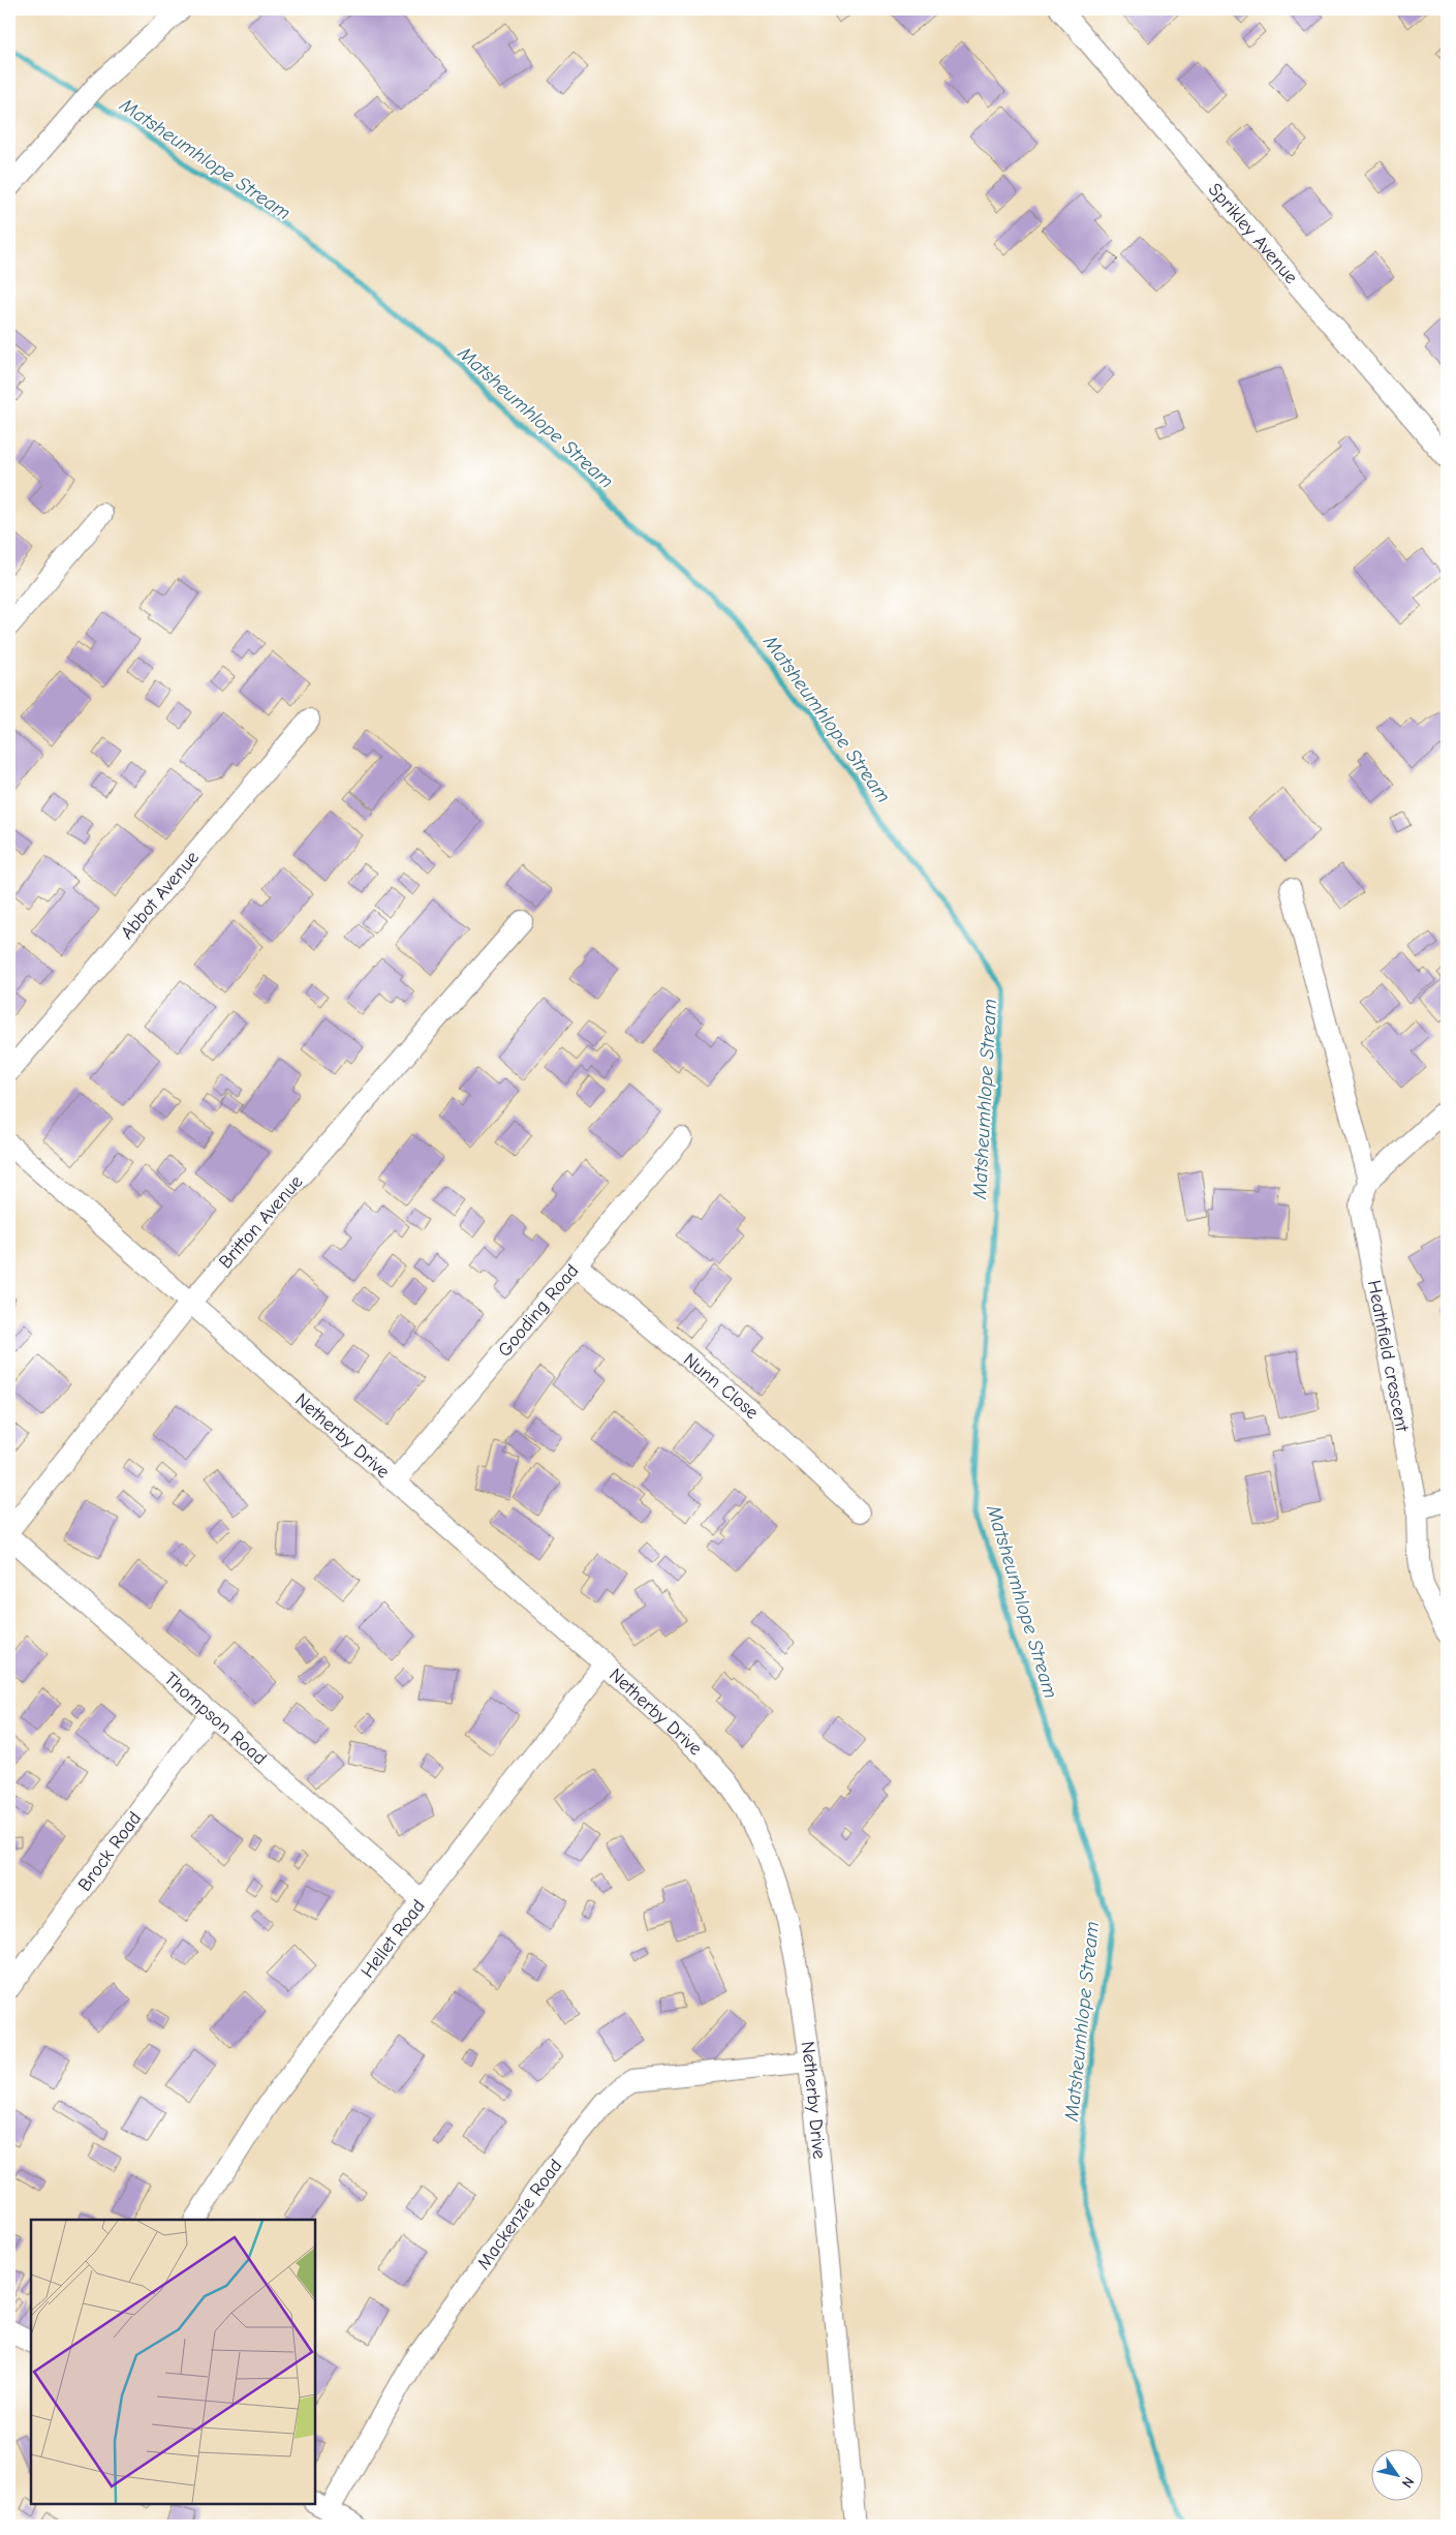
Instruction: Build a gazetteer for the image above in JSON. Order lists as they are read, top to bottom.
{
  "streets": {
    "street": [
      "Sprikley Avenue",
      "Abbot Avenue",
      "Britton Avenue",
      "Gooding Road",
      "Heathfield crescent",
      "Nunn Close",
      "Netherby Drive",
      "Thompson Road",
      "Brock Road",
      "Hellet Road",
      "Mackenzie Road"
    ]
  },
  "crossings": [
    ["Britton Avenue", "Netherby Drive"],
    ["Gooding Road", "Nunn Close"],
    ["Gooding Road", "Netherby Drive"],
    ["Netherby Drive", "Hellet Road"],
    ["Netherby Drive", "Mackenzie Road"],
    ["Thompson Road", "Brock Road"],
    ["Thompson Road", "Hellet Road"]
  ],
  "water": ["Matsheumhlope Stream"],
  "north": "bottom right"
}
